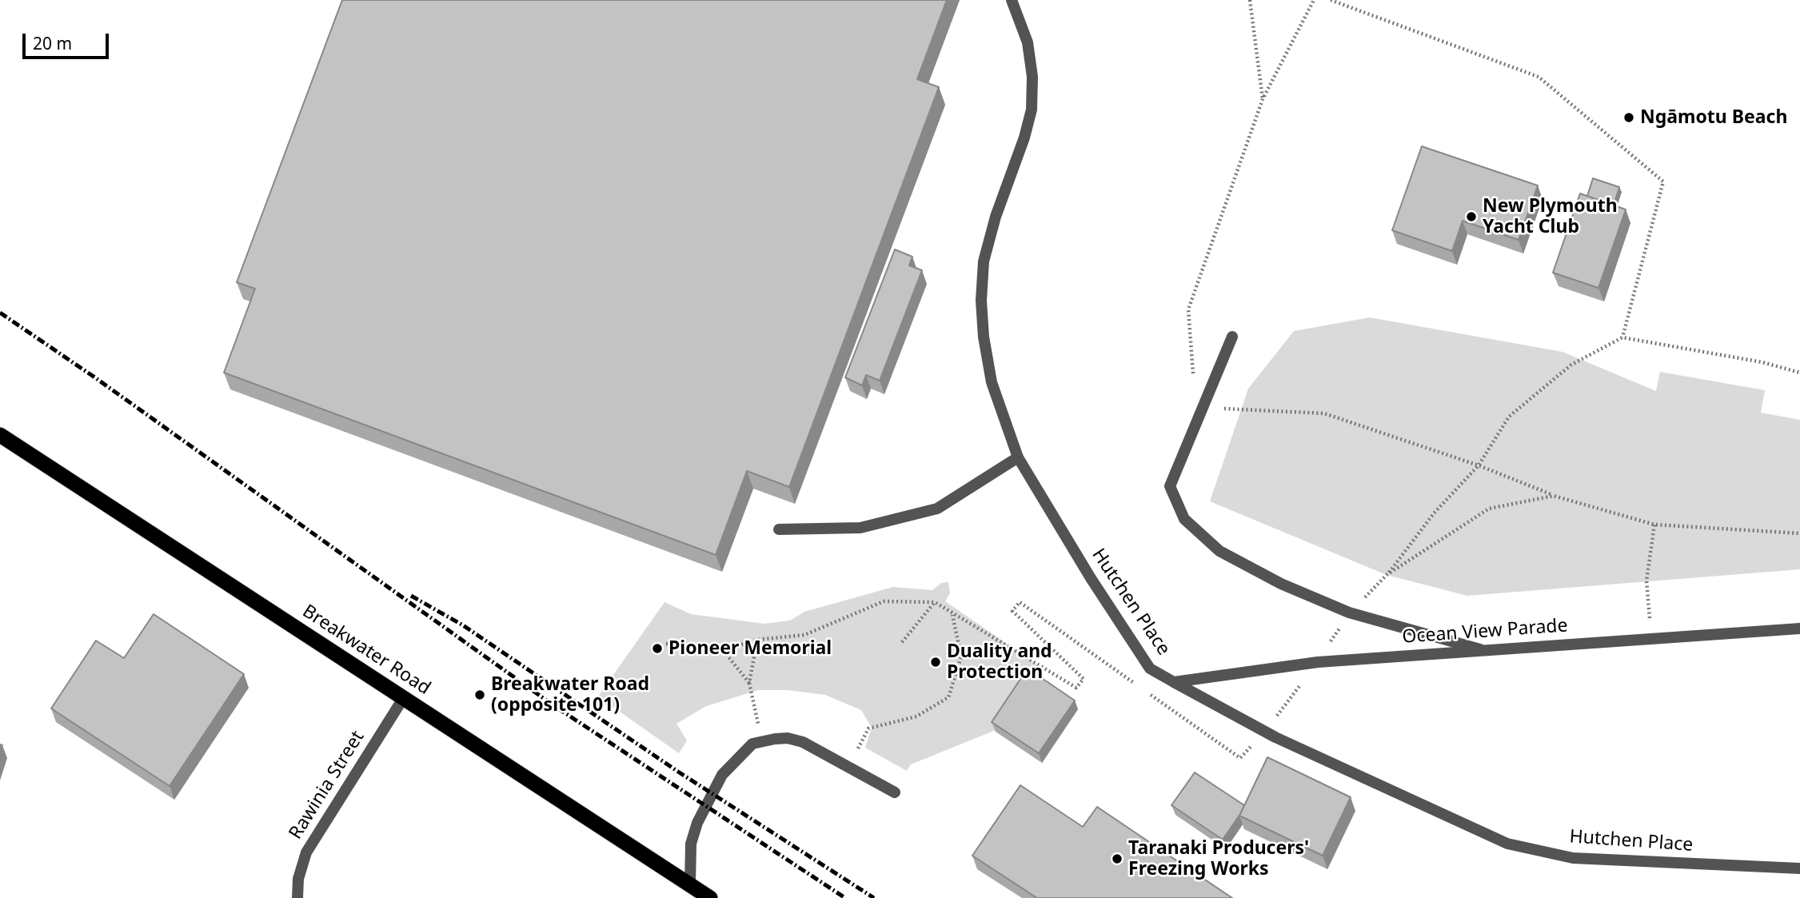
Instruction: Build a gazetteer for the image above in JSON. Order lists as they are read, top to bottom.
{
  "streets": {
    "highway": ["Breakwater Road"],
    "street": ["Hutchen Place", "Ocean View Parade", "Rawinia Street"]
  },
  "crossings": [
    ["Hutchen Place", "Ocean View Parade"],
    ["Breakwater Road", "Rawinia Street"]
  ],
  "places": [
    "Ngāmotu Beach",
    "New Plymouth Yacht Club",
    "Pioneer Memorial",
    "Duality and Protection",
    "Breakwater Road (opposite 101)",
    "Taranaki Producers' Freezing Works"
  ],
  "scale_bar": "20 m"
}
